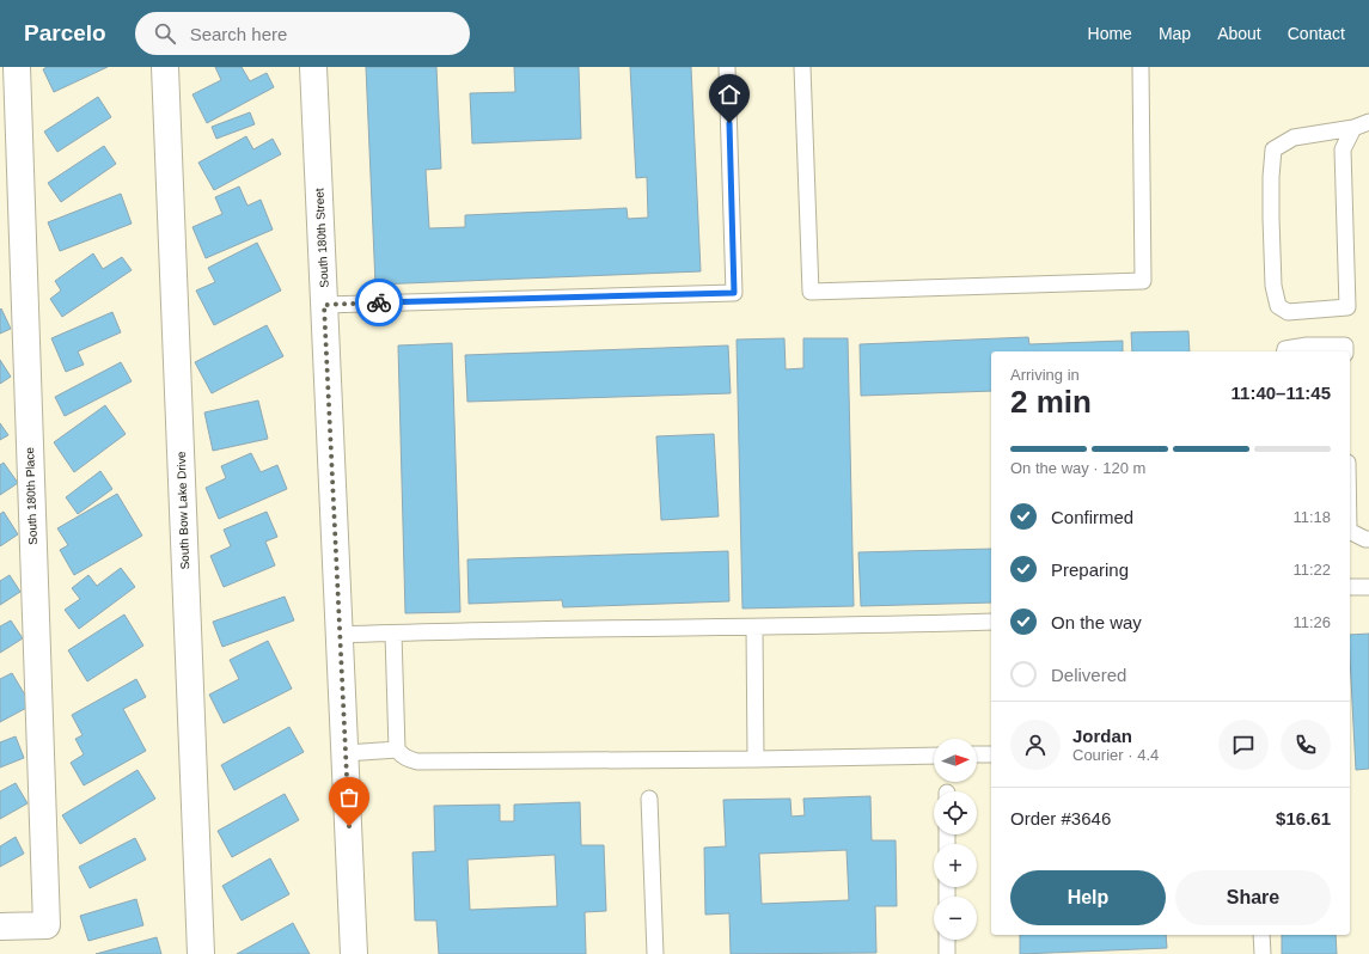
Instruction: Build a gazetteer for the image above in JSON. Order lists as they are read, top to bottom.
{
  "streets": {
    "street": ["South 180th Street", "South 180th Place", "South Bow Lake Drive"]
  },
  "north": "right",
  "page": {
    "header": "Parcelo",
    "search": "Search here",
    "nav": [
      "Home",
      "Map",
      "About",
      "Contact"
    ],
    "heading": ["2 min", "Arriving in", "11:40–11:45"],
    "panel": [
      "Jordan",
      "Courier · 4.4",
      "Order #3646",
      "$16.61"
    ],
    "bar": "On the way · 120 m",
    "list": [
      ["Confirmed", "11:18"],
      ["Preparing", "11:22"],
      ["On the way", "11:26"],
      "Delivered"
    ],
    "map_buttons": ["+", "−"],
    "buttons": ["Help", "Share"]
  }
}
